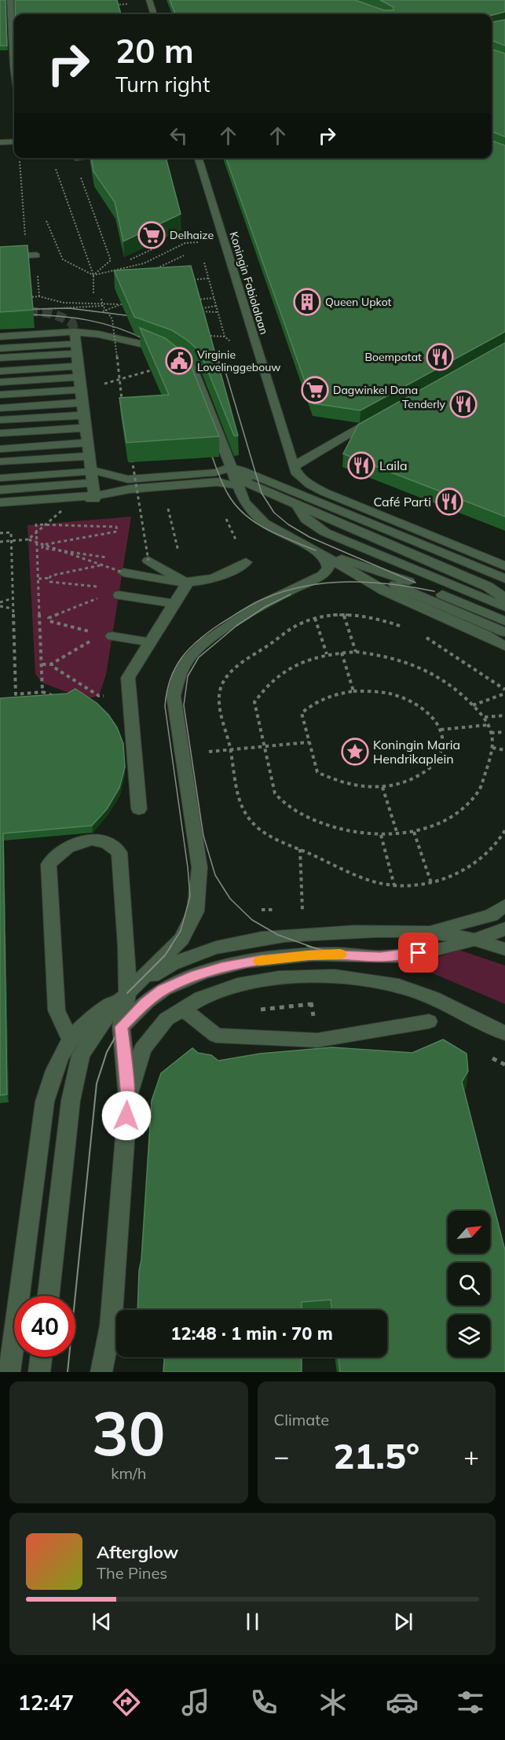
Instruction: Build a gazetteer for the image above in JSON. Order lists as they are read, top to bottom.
{
  "streets": {
    "street": ["Koningin Fabiolalaan"]
  },
  "places": {
    "supermarket": ["Delhaize", "Dagwinkel Dana"],
    "building": ["Queen Upkot"],
    "restaurant": [
      "Boempatat",
      "Tenderly",
      "Laila",
      "Café Parti"
    ],
    "public building": ["Virginie Lovelinggebouw"],
    "place": ["Koningin Maria Hendrikaplein"]
  },
  "north": "top right",
  "page": {
    "turn": ["20 m", "Turn right"],
    "limit": "40",
    "trip": "12:48 · 1 min · 70 m",
    "tile": [
      ["30", "km/h"],
      "Climate"
    ],
    "heat": ["−", "21.5°", "+"],
    "song": ["Afterglow", "The Pines"],
    "tabs": "12:47"
  }
}
